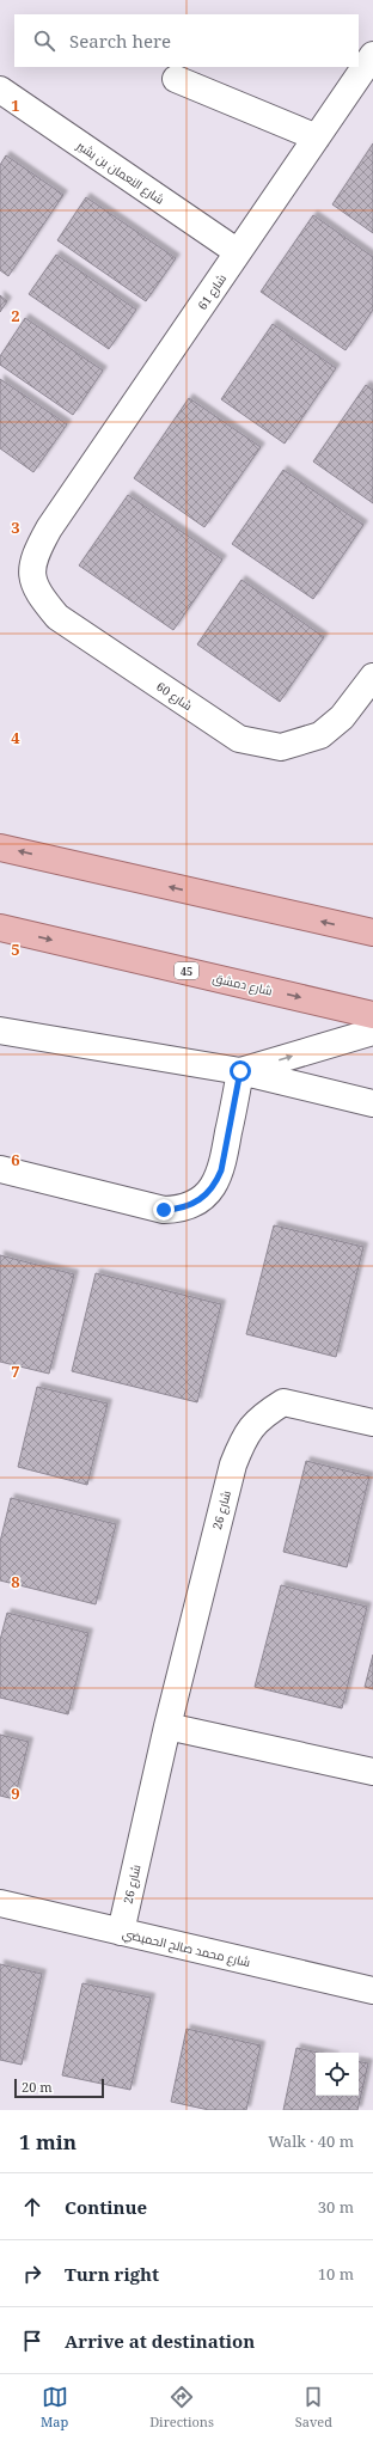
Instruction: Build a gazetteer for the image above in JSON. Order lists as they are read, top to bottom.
{
  "streets": {
    "main road": ["45", "شارع دمشق"],
    "street": [
      "شارع النعمان بن بشير",
      "شارع 61",
      "شارع 60",
      "شارع 26",
      "شارع محمد صالح الحميضي"
    ]
  },
  "crossings": [
    ["شارع النعمان بن بشير", "شارع 61"],
    ["شارع 61", "شارع 60"],
    ["شارع 26", "شارع محمد صالح الحميضي"]
  ],
  "scale_bar": "20 m",
  "page": {
    "search": "Search here",
    "scale": "20 m",
    "heading": ["1 min", "Walk · 40 m"],
    "list": [
      ["Continue", "30 m"],
      ["Turn right", "10 m"],
      "Arrive at destination"
    ],
    "nav": ["Map", "Directions", "Saved"]
  },
  "grid": {
    "rows": [
      "1",
      "2",
      "3",
      "4",
      "5",
      "6",
      "7",
      "8",
      "9"
    ]
  }
}
